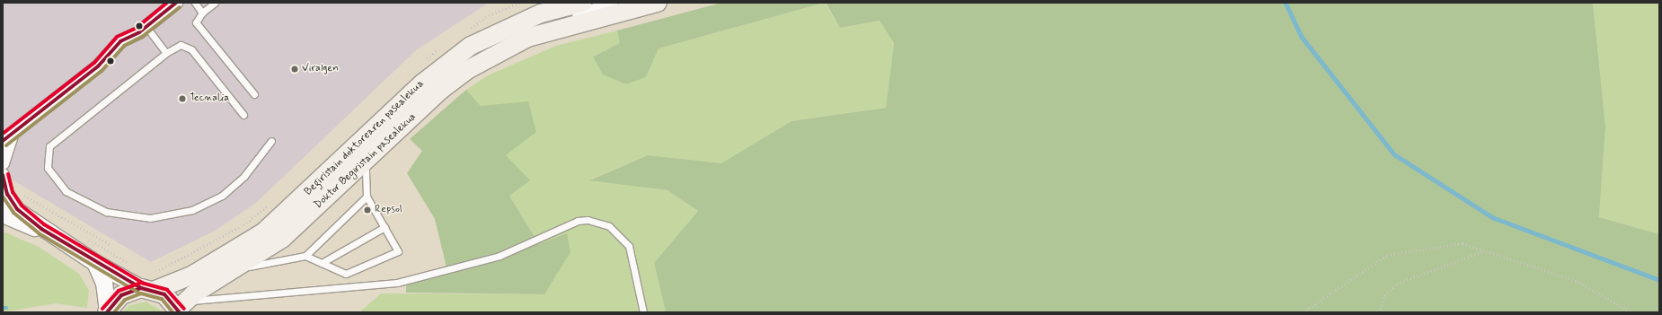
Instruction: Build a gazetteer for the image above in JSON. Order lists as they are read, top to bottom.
{
  "streets": {
    "main road": ["Begiristain doktorearen pasealekua", "Doktor Begiristain pasealekua"]
  },
  "places": ["Viralgen", "Tecnalia", "Repsol"]
}
